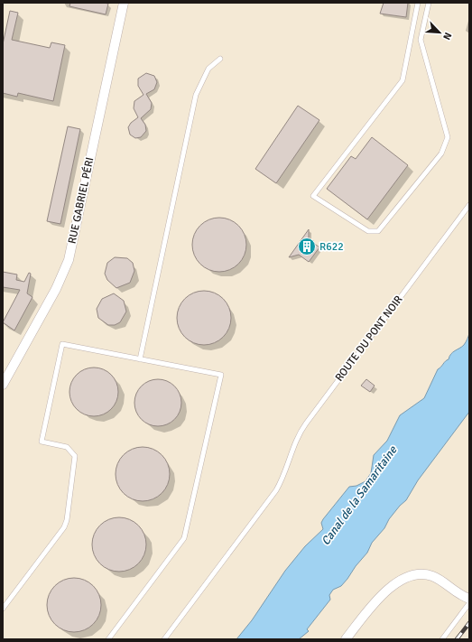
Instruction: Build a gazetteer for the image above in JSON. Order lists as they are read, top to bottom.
{
  "streets": {
    "street": ["RUE GABRIEL PÉRI"],
    "lane": ["ROUTE DU PONT NOIR"]
  },
  "water": ["Canal de la Samaritaine"],
  "places": {
    "building": ["R622"]
  },
  "north": "bottom right"
}
